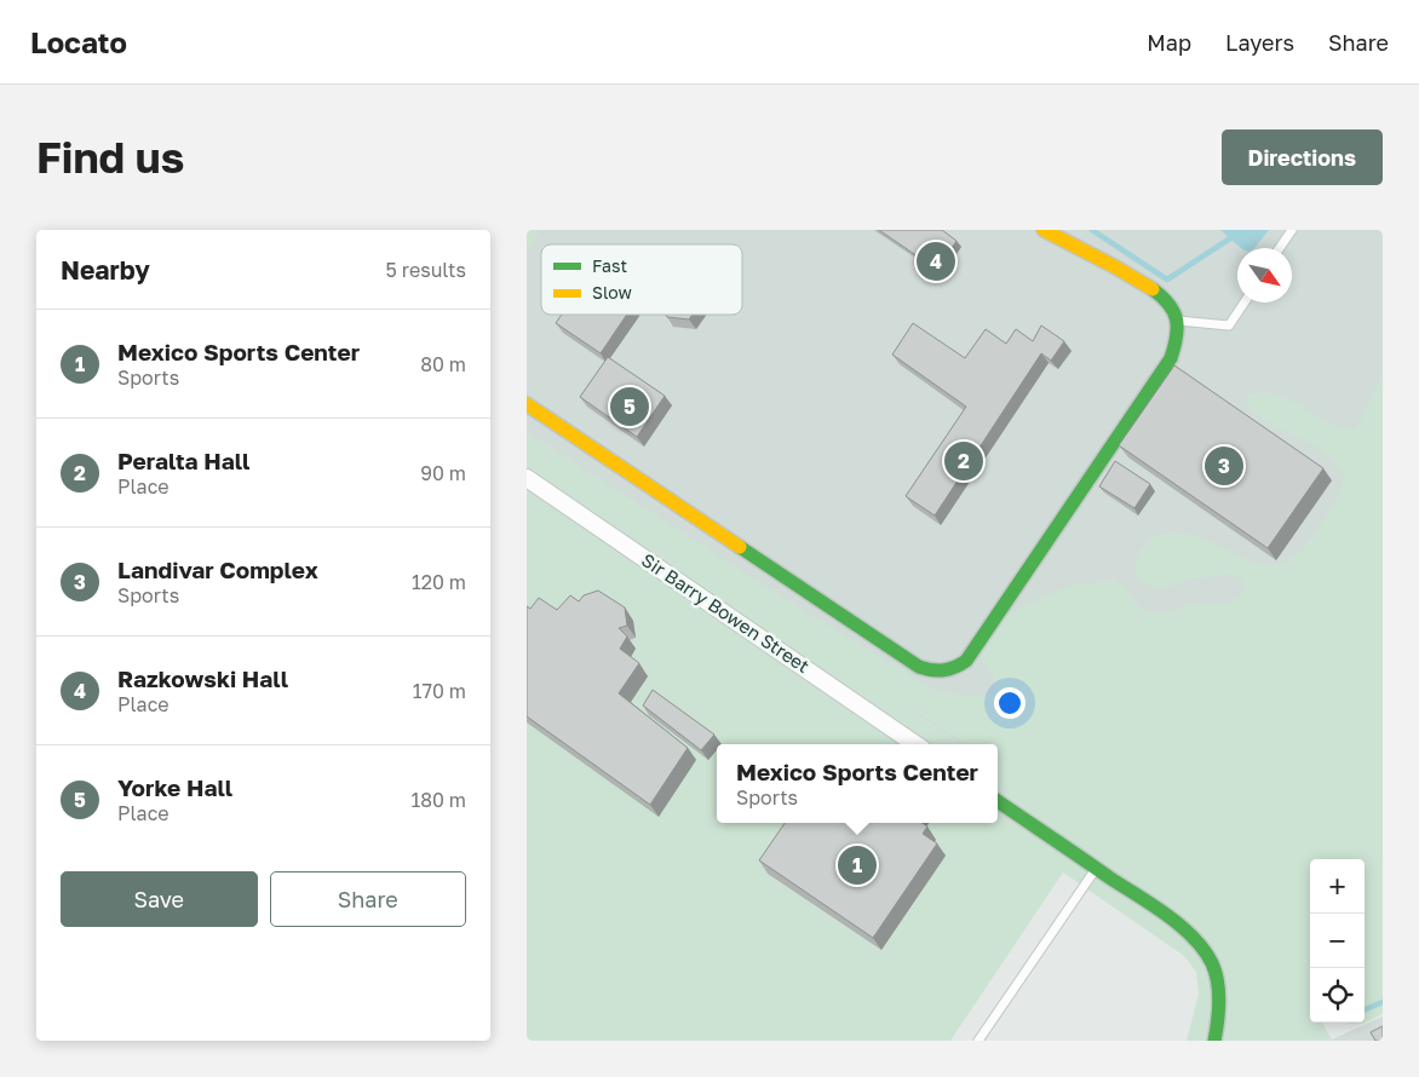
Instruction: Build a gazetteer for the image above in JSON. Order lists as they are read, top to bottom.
{
  "streets": {
    "street": ["Sir Barry Bowen Street"]
  },
  "legend": ["Fast", "Slow"],
  "north": "bottom right",
  "page": {
    "header": "Locato",
    "nav": ["Map", "Layers", "Share"],
    "buttons": [
      "Directions",
      ["Save", "Share"]
    ],
    "title": "Find us",
    "heading": ["Nearby", "5 results"],
    "pins": [
      "4",
      "5",
      "2",
      "3",
      "1"
    ],
    "list": [
      {
        "mark": "1",
        "name": "Mexico Sports Center",
        "note": "Sports",
        "value": "80 m"
      },
      {
        "mark": "2",
        "name": "Peralta Hall",
        "note": "Place",
        "value": "90 m"
      },
      {
        "mark": "3",
        "name": "Landivar Complex",
        "note": "Sports",
        "value": "120 m"
      },
      {
        "mark": "4",
        "name": "Razkowski Hall",
        "note": "Place",
        "value": "170 m"
      },
      {
        "mark": "5",
        "name": "Yorke Hall",
        "note": "Place",
        "value": "180 m"
      }
    ],
    "popup": ["Mexico Sports Center", "Sports"],
    "map_buttons": ["+", "−"]
  }
}
